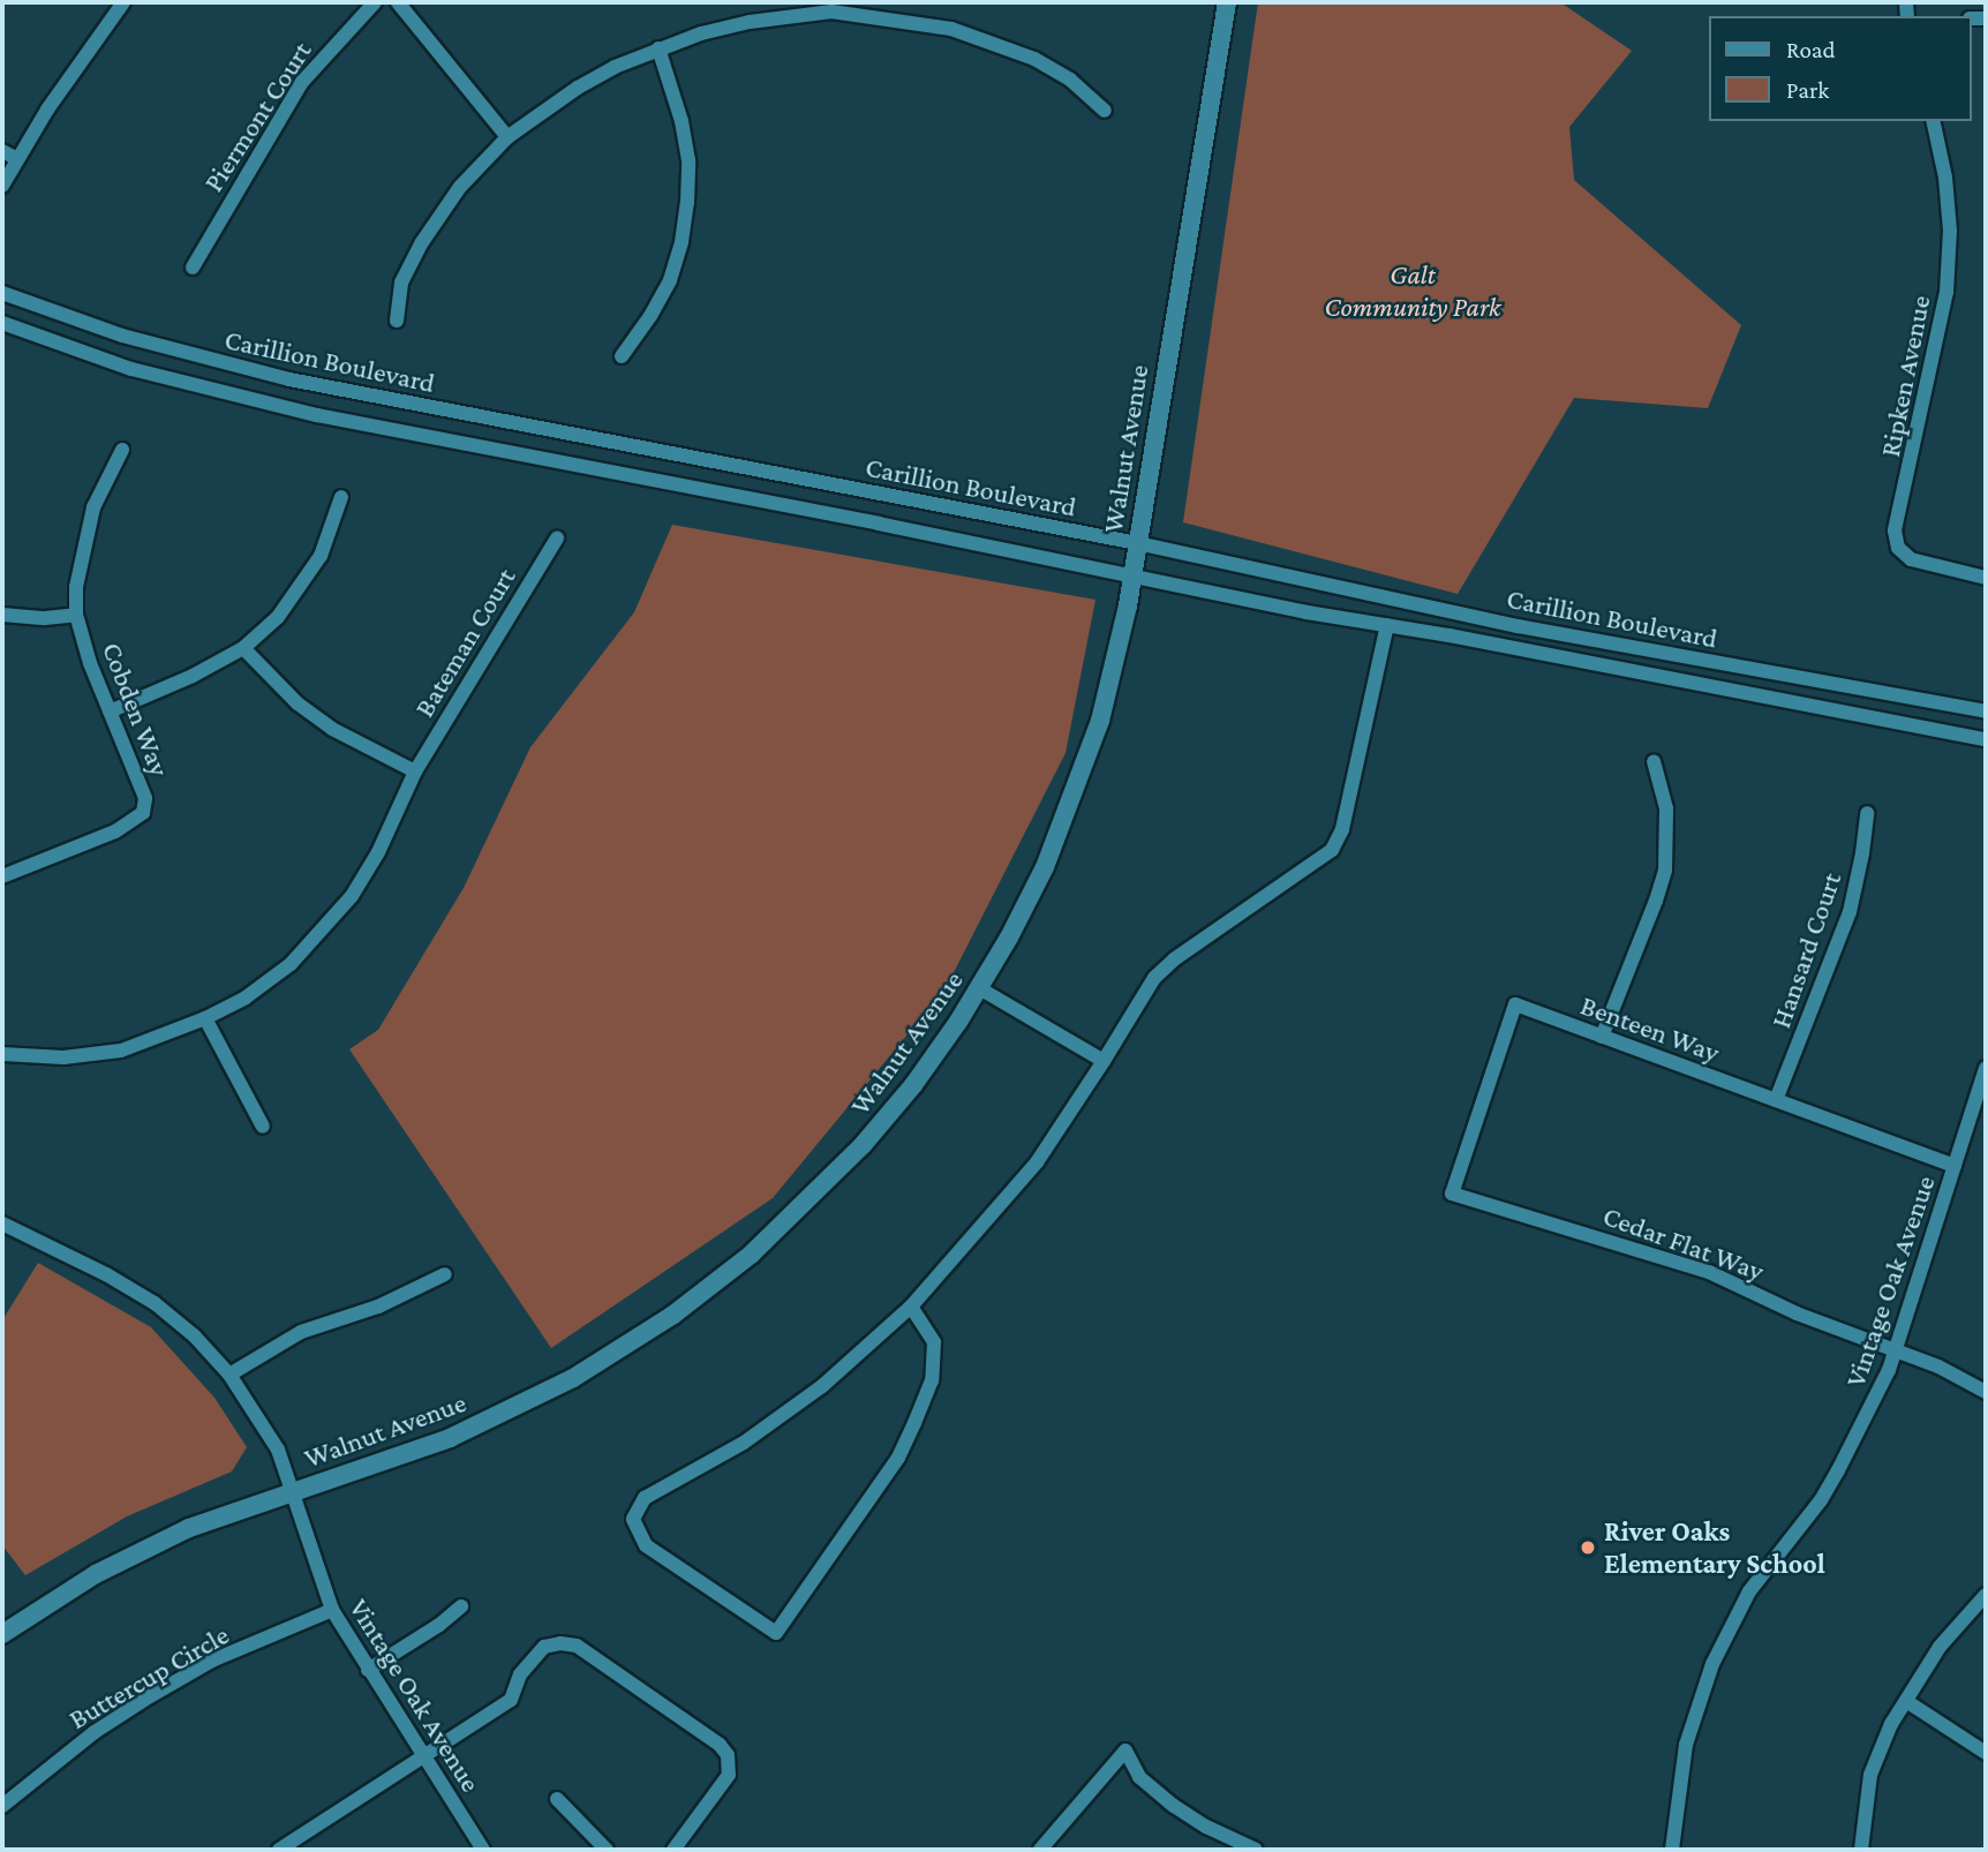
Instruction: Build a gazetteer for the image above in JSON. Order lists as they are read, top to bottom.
{
  "streets": {
    "street": [
      "Piermont Court",
      "Carillion Boulevard",
      "Ripken Avenue",
      "Walnut Avenue",
      "Bateman Court",
      "Cobden Way",
      "Hansard Court",
      "Benteen Way",
      "Cedar Flat Way",
      "Vintage Oak Avenue",
      "Buttercup Circle"
    ]
  },
  "crossings": [
    ["Carillion Boulevard", "Walnut Avenue"],
    ["Walnut Avenue", "Vintage Oak Avenue"],
    ["Hansard Court", "Benteen Way"],
    ["Benteen Way", "Cedar Flat Way"],
    ["Benteen Way", "Vintage Oak Avenue"],
    ["Cedar Flat Way", "Vintage Oak Avenue"],
    ["Vintage Oak Avenue", "Buttercup Circle"]
  ],
  "parks": ["Galt Community Park"],
  "places": ["River Oaks Elementary School"],
  "legend": ["Road", "Park"]
}
